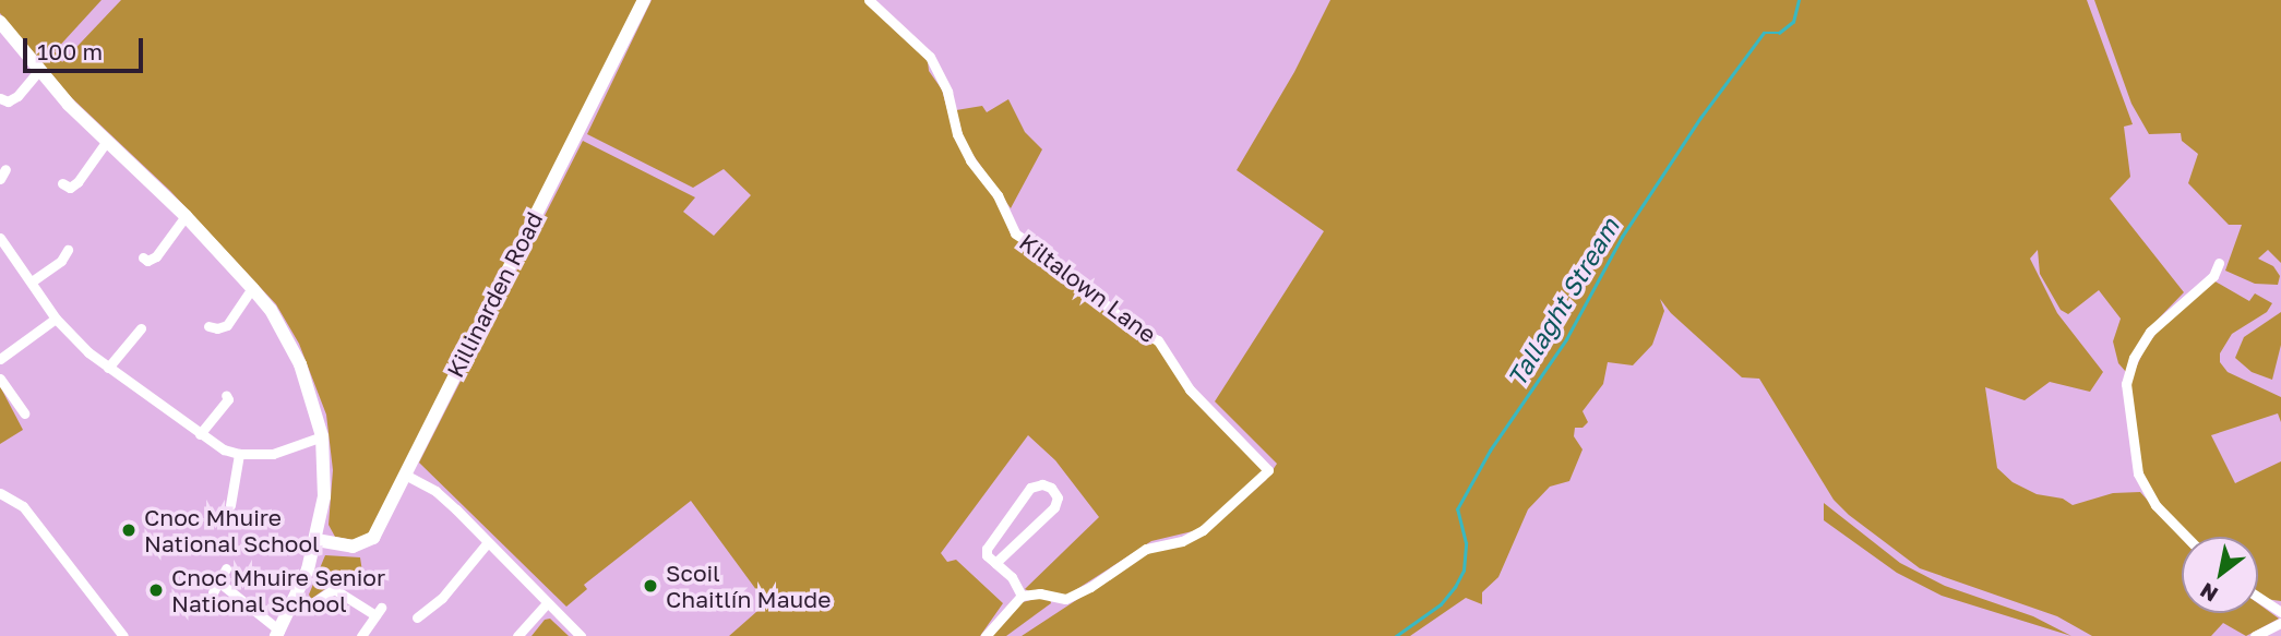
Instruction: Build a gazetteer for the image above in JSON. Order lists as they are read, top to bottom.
{
  "streets": {
    "street": ["Kiltalown Lane", "Killinarden Road"]
  },
  "water": ["Tallaght Stream"],
  "places": ["Cnoc Mhuire National School", "Scoil Chaitlín Maude", "Cnoc Mhuire Senior National School"],
  "scale_bar": "100 m",
  "north": "bottom left"
}
